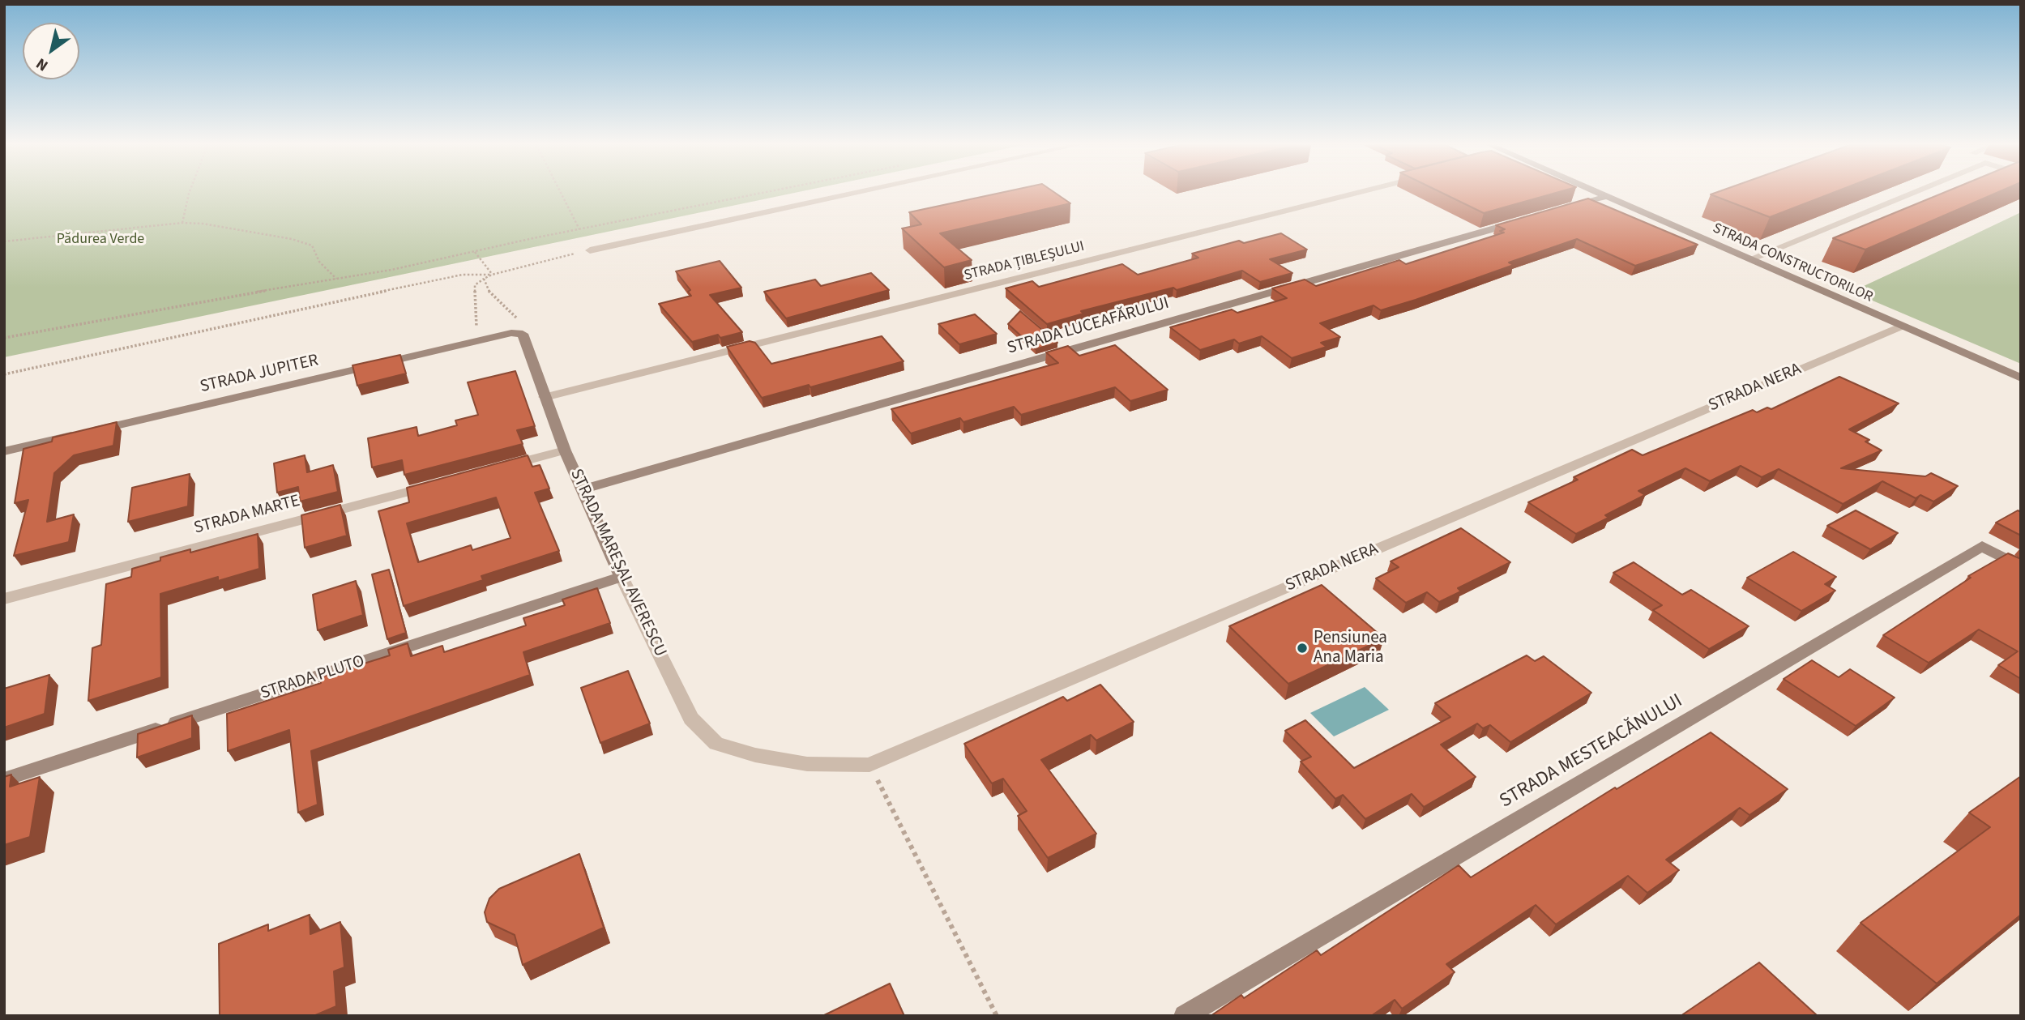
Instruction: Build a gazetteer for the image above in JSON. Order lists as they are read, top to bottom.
{
  "streets": {
    "street": [
      "STRADA ȚIBLEȘULUI",
      "STRADA CONSTRUCTORILOR",
      "STRADA LUCEAFĂRULUI",
      "STRADA JUPITER",
      "STRADA NERA",
      "STRADA MARTE",
      "STRADA MAREȘAL AVERESCU",
      "STRADA PLUTO",
      "STRADA MESTEACĂNULUI"
    ]
  },
  "crossings": [
    ["STRADA ȚIBLEȘULUI", "STRADA MAREȘAL AVERESCU"],
    ["STRADA CONSTRUCTORILOR", "STRADA NERA"],
    ["STRADA LUCEAFĂRULUI", "STRADA MAREȘAL AVERESCU"],
    ["STRADA JUPITER", "STRADA MAREȘAL AVERESCU"],
    ["STRADA NERA", "STRADA MAREȘAL AVERESCU"],
    ["STRADA MAREȘAL AVERESCU", "STRADA PLUTO"]
  ],
  "parks": ["Pădurea Verde"],
  "places": ["Pensiunea Ana Maria"],
  "north": "bottom left"
}
